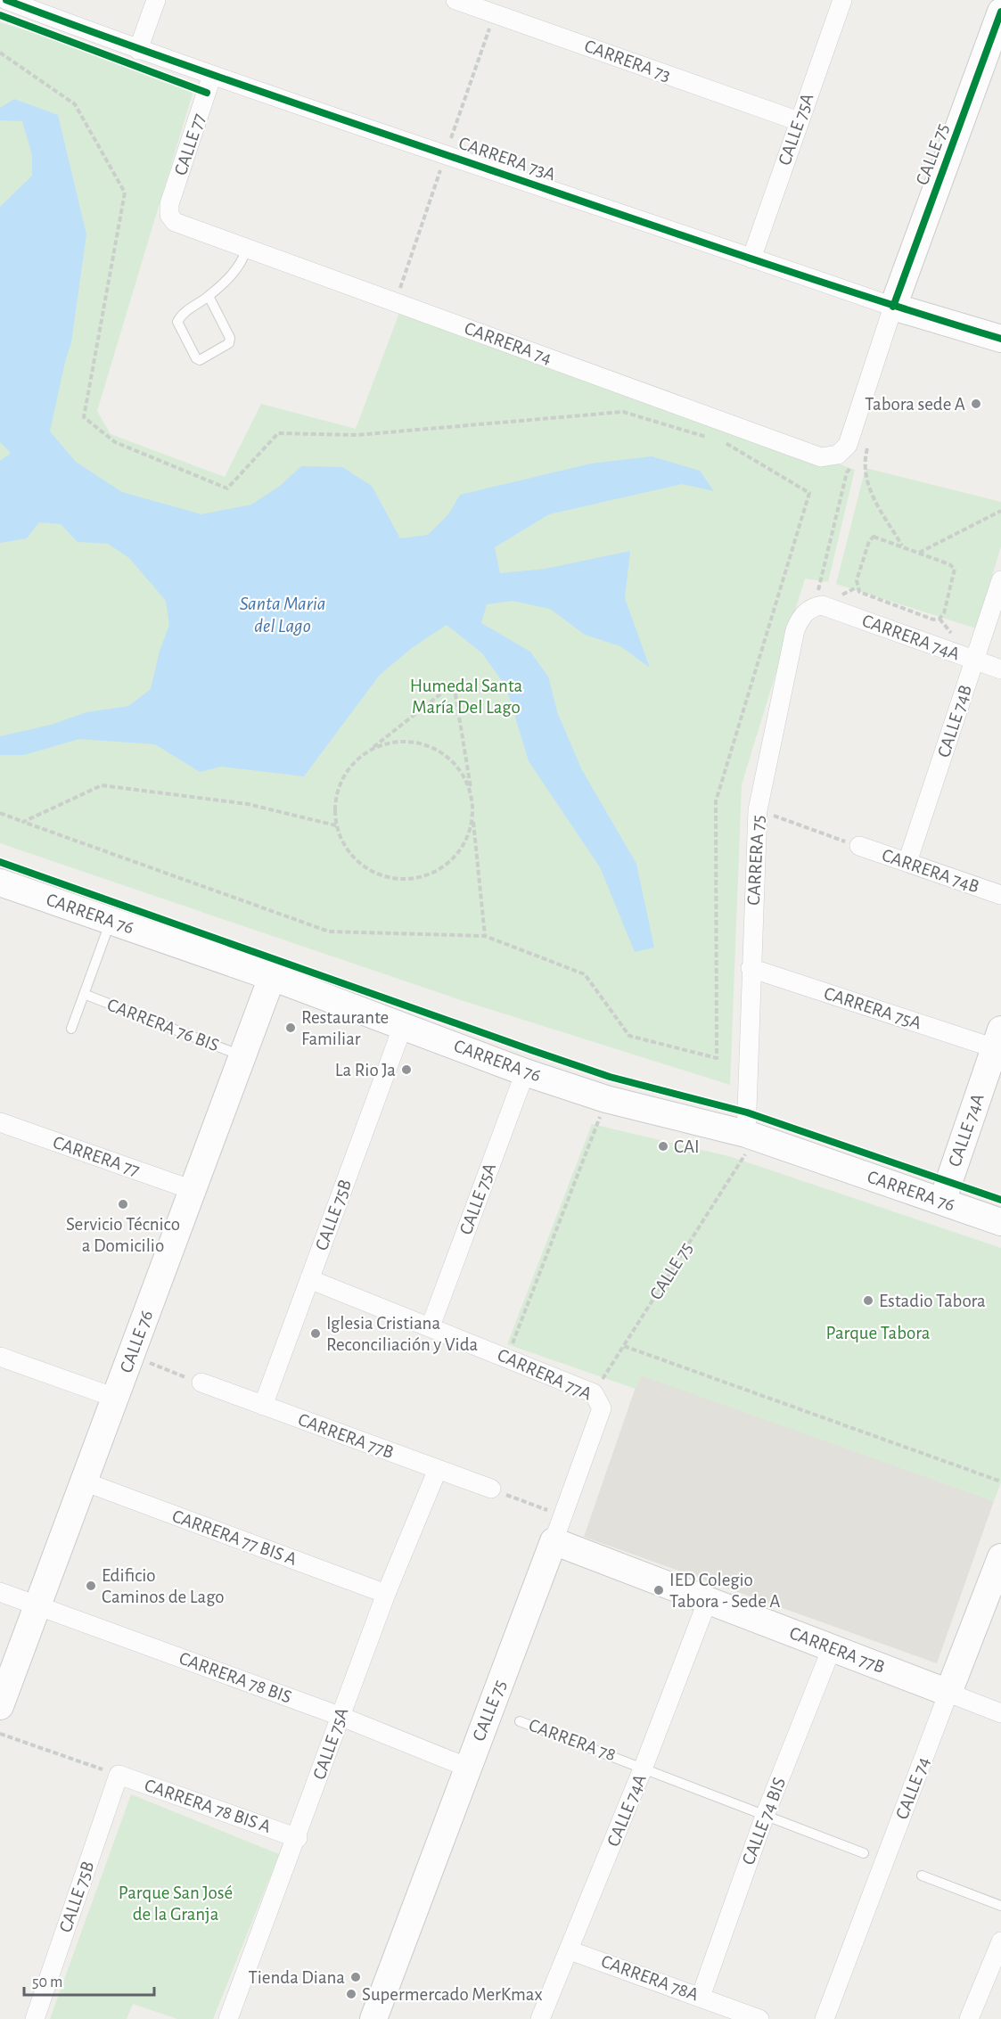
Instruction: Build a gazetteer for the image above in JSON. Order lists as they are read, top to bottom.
{
  "streets": {
    "street": [
      "CARRERA 73",
      "CALLE 75A",
      "CALLE 77",
      "CALLE 75",
      "CARRERA 73A",
      "CARRERA 74",
      "CARRERA 74A",
      "CALLE 74B",
      "CARRERA 75",
      "CARRERA 74B",
      "CARRERA 76",
      "CARRERA 75A",
      "CALLE 74A",
      "CARRERA 77",
      "CALLE 75B",
      "CALLE 76",
      "CARRERA 77A",
      "CARRERA 77B",
      "CARRERA 77 BIS A",
      "CARRERA 78 BIS",
      "CALLE 74",
      "CARRERA 78 BIS A",
      "CALLE 74 BIS",
      "CARRERA 78A"
    ],
    "lane": ["CARRERA 76 BIS", "CARRERA 78"]
  },
  "crossings": [
    ["CARRERA 73", "CALLE 75A"],
    ["CALLE 75A", "CARRERA 73A"],
    ["CALLE 75A", "CARRERA 76"],
    ["CALLE 75A", "CARRERA 77A"],
    ["CALLE 75A", "CARRERA 77B"],
    ["CALLE 75A", "CARRERA 77 BIS A"],
    ["CALLE 75A", "CARRERA 78 BIS"],
    ["CALLE 75A", "CARRERA 78 BIS A"],
    ["CALLE 77", "CARRERA 73A"],
    ["CALLE 77", "CARRERA 74"],
    ["CALLE 75", "CARRERA 73A"],
    ["CALLE 75", "CARRERA 74"],
    ["CALLE 75", "CARRERA 75"],
    ["CALLE 75", "CARRERA 76"],
    ["CALLE 75", "CARRERA 77A"],
    ["CALLE 75", "CARRERA 77B"],
    ["CALLE 75", "CARRERA 78 BIS"],
    ["CARRERA 74A", "CALLE 74B"],
    ["CARRERA 74A", "CARRERA 75"],
    ["CALLE 74B", "CARRERA 74B"],
    ["CARRERA 75", "CARRERA 76"],
    ["CARRERA 75", "CARRERA 75A"],
    ["CARRERA 76", "CALLE 74A"],
    ["CARRERA 76", "CALLE 75B"],
    ["CARRERA 76", "CALLE 76"],
    ["CARRERA 75A", "CALLE 74A"],
    ["CARRERA 76 BIS", "CALLE 76"],
    ["CALLE 74A", "CARRERA 77B"],
    ["CALLE 74A", "CARRERA 78"],
    ["CALLE 74A", "CARRERA 78A"],
    ["CARRERA 77", "CALLE 76"],
    ["CALLE 75B", "CARRERA 77A"],
    ["CALLE 75B", "CARRERA 77B"],
    ["CALLE 75B", "CARRERA 78 BIS A"],
    ["CALLE 76", "CARRERA 77 BIS A"],
    ["CALLE 76", "CARRERA 78 BIS"],
    ["CARRERA 77B", "CALLE 74"],
    ["CARRERA 77B", "CALLE 74 BIS"],
    ["CARRERA 78", "CALLE 74 BIS"],
    ["CALLE 74 BIS", "CARRERA 78A"]
  ],
  "water": ["Santa Maria del Lago"],
  "parks": ["Humedal Santa María Del Lago", "Parque Tabora", "Parque San José de la Granja"],
  "places": [
    "Tabora sede A",
    "Restaurante Familiar",
    "La Rio Ja",
    "CAI",
    "Servicio Técnico a Domicilio",
    "Estadio Tabora",
    "Iglesia Cristiana Reconciliación y Vida",
    "Edificio Caminos de Lago",
    "IED Colegio Tabora - Sede A",
    "Tienda Diana",
    "Supermercado MerKmax"
  ],
  "scale_bar": "50 m"
}
